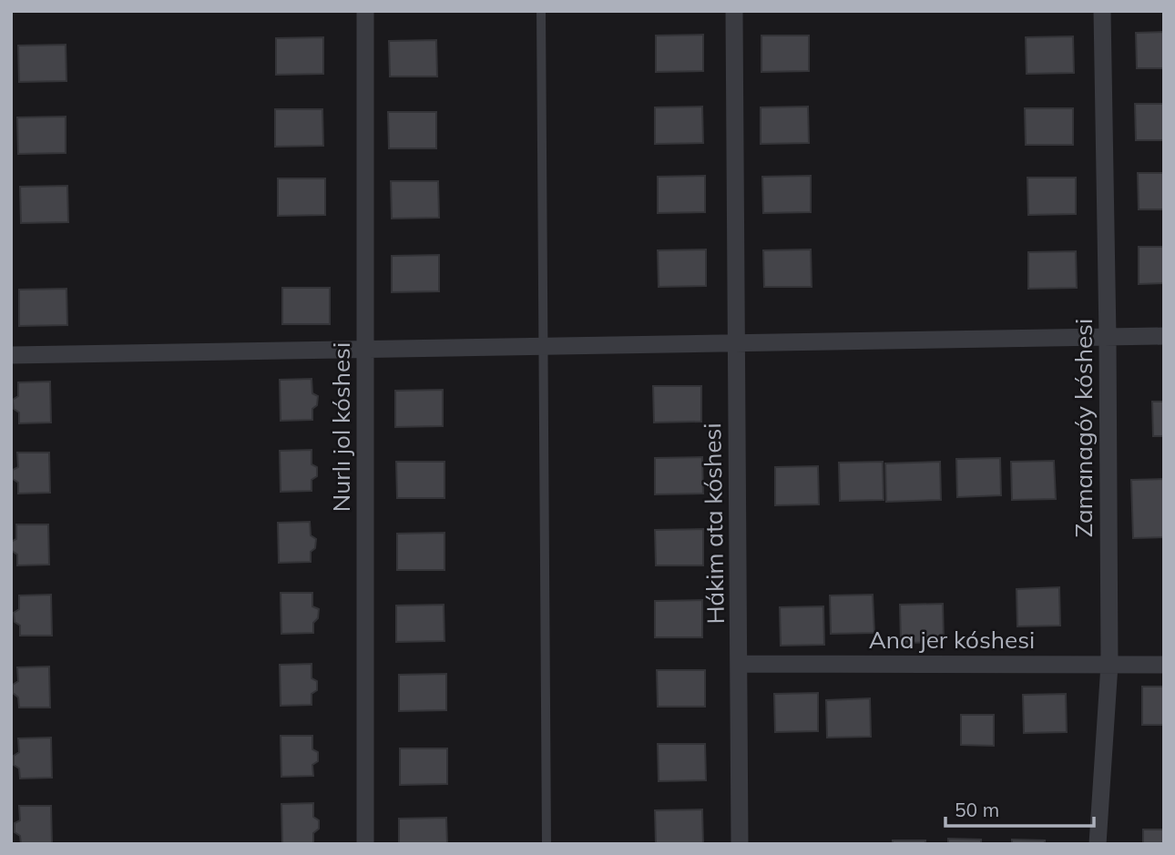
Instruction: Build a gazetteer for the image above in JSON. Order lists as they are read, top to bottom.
{
  "streets": {
    "street": [
      "Nurlı jol kóshesi",
      "Zamanagóy kóshesi",
      "Hákim ata kóshesi",
      "Ana jer kóshesi"
    ]
  },
  "crossings": [
    ["Zamanagóy kóshesi", "Ana jer kóshesi"],
    ["Hákim ata kóshesi", "Ana jer kóshesi"]
  ],
  "scale_bar": "50 m"
}
